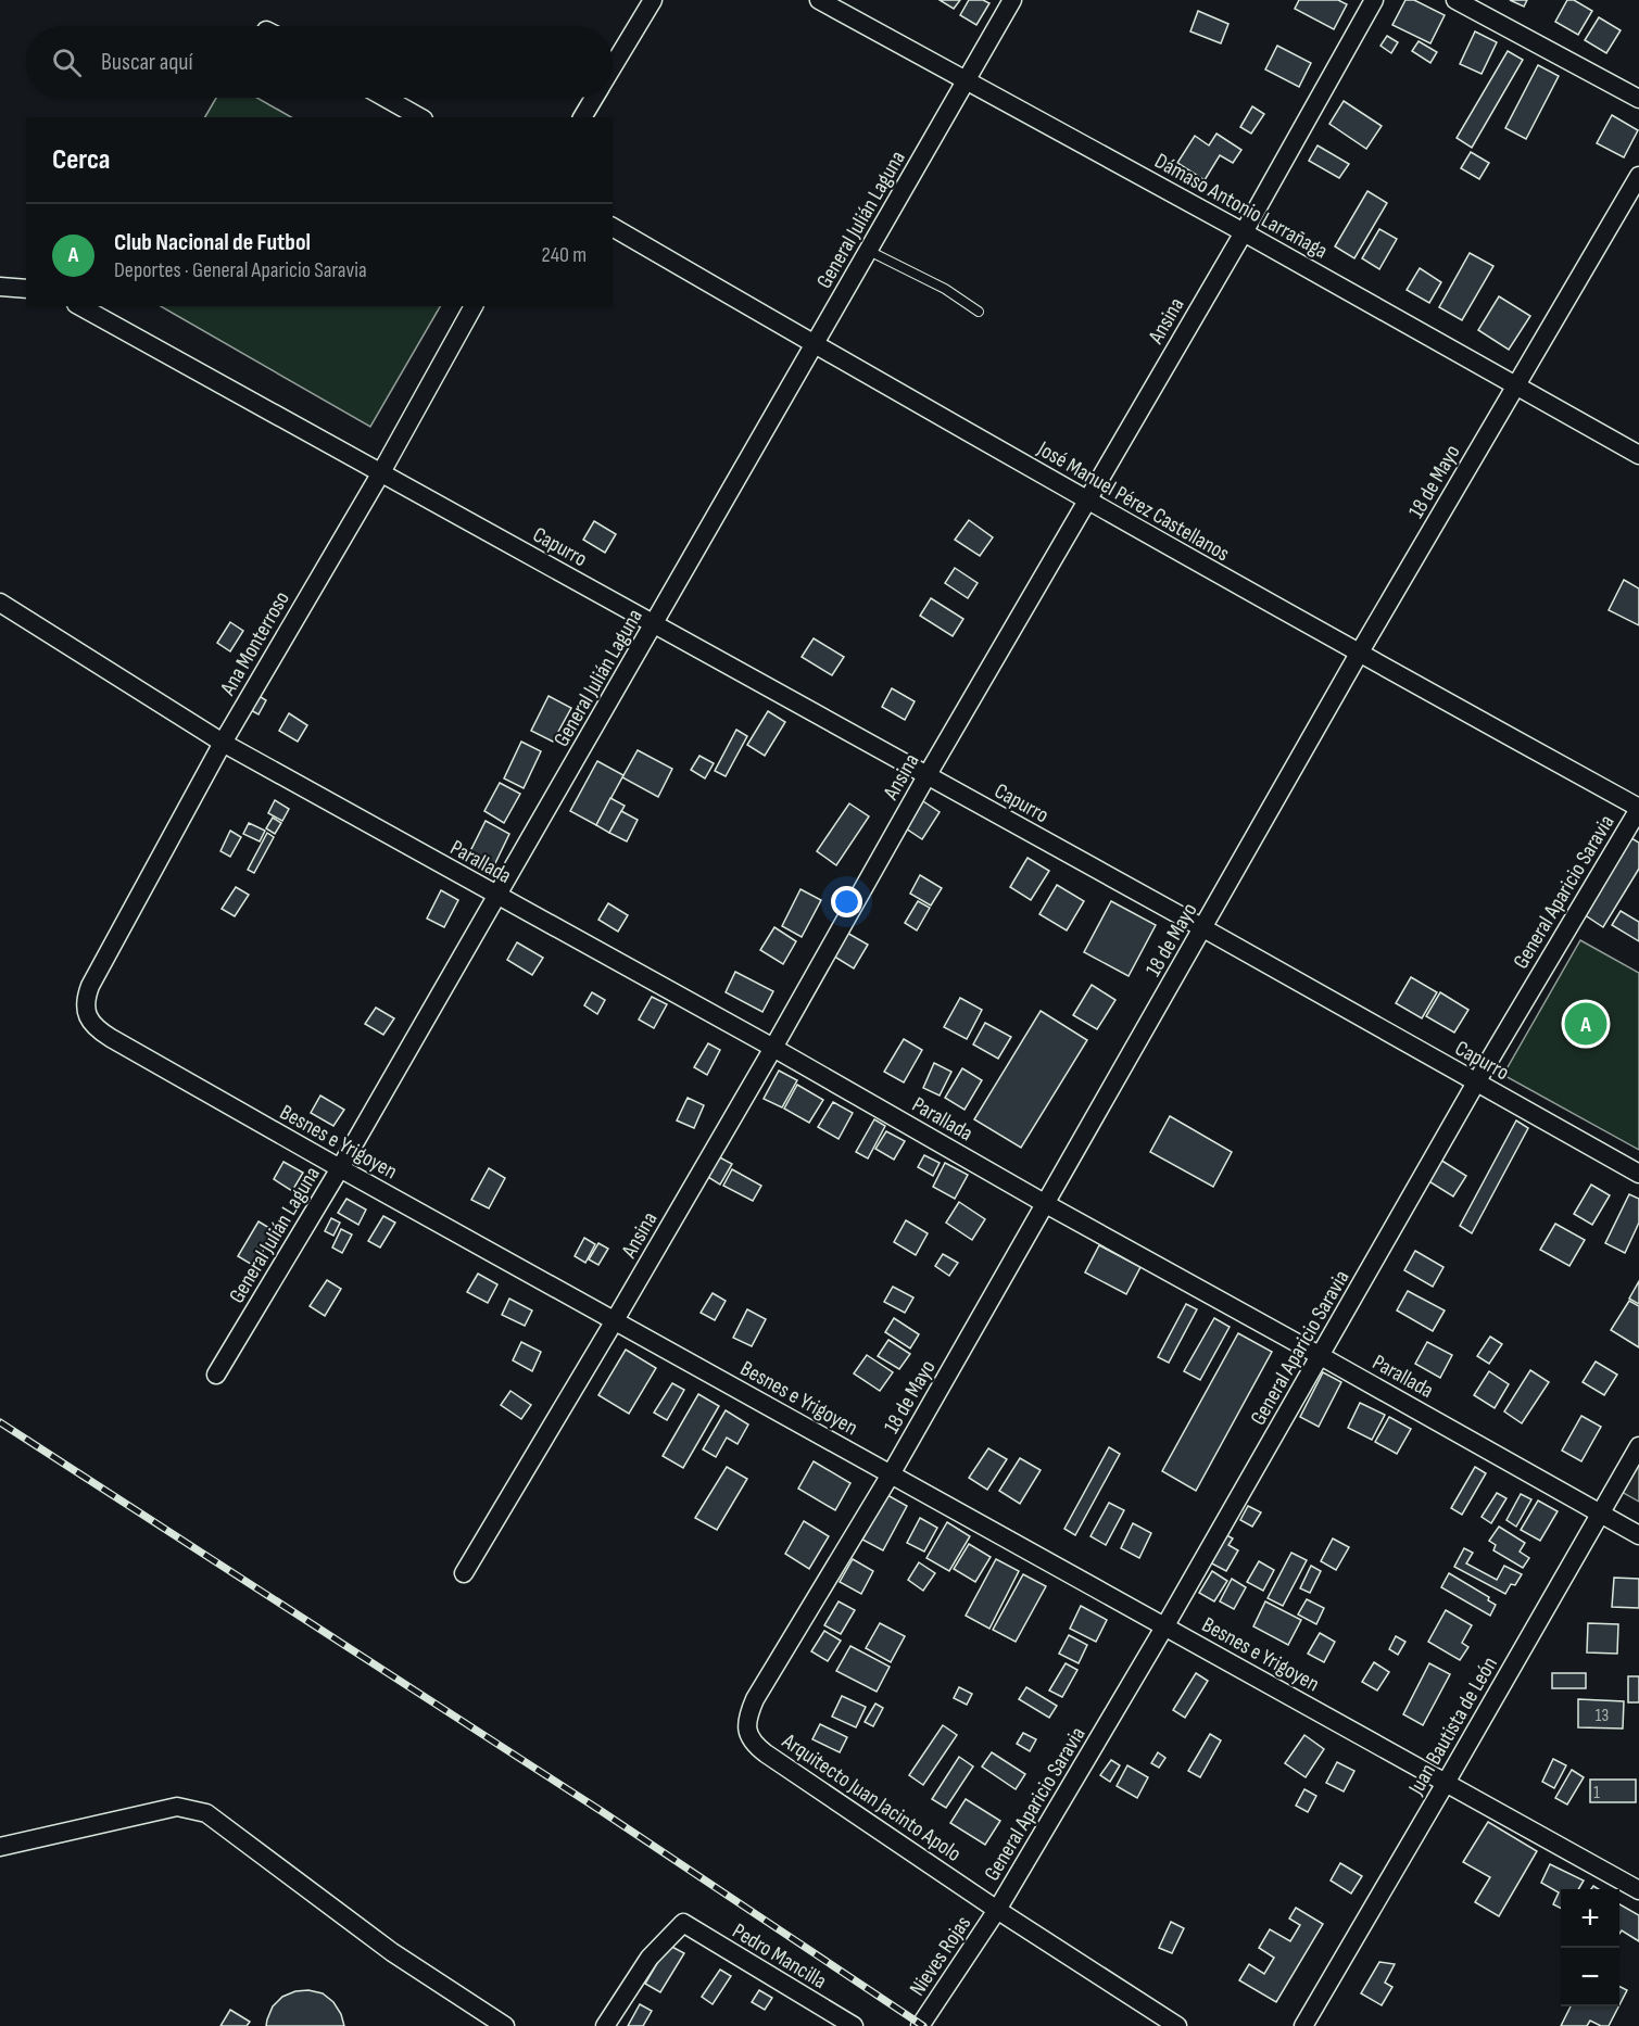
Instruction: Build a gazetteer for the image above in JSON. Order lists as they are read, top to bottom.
{
  "streets": {
    "street": [
      "Dámaso Antonio Larrañaga",
      "General Julián Laguna",
      "Ansina",
      "18 de Mayo",
      "José Manuel Pérez Castellanos",
      "Capurro",
      "Ana Monterroso",
      "Parallada",
      "General Aparicio Saravia",
      "Besnes e Yrigoyen",
      "Juan Bautista de León",
      "Arquitecto Juan Jacinto Apolo",
      "Pedro Mancilla",
      "Nieves Rojas"
    ]
  },
  "crossings": [
    ["Dámaso Antonio Larrañaga", "General Julián Laguna"],
    ["Dámaso Antonio Larrañaga", "Ansina"],
    ["Dámaso Antonio Larrañaga", "18 de Mayo"],
    ["General Julián Laguna", "José Manuel Pérez Castellanos"],
    ["General Julián Laguna", "Capurro"],
    ["General Julián Laguna", "Parallada"],
    ["General Julián Laguna", "Besnes e Yrigoyen"],
    ["Ansina", "José Manuel Pérez Castellanos"],
    ["Ansina", "Capurro"],
    ["Ansina", "Parallada"],
    ["Ansina", "Besnes e Yrigoyen"],
    ["18 de Mayo", "José Manuel Pérez Castellanos"],
    ["18 de Mayo", "Capurro"],
    ["18 de Mayo", "Parallada"],
    ["18 de Mayo", "Besnes e Yrigoyen"],
    ["18 de Mayo", "Arquitecto Juan Jacinto Apolo"],
    ["José Manuel Pérez Castellanos", "General Aparicio Saravia"],
    ["Capurro", "Ana Monterroso"],
    ["Capurro", "General Aparicio Saravia"],
    ["Ana Monterroso", "Parallada"],
    ["Ana Monterroso", "Besnes e Yrigoyen"],
    ["Parallada", "General Aparicio Saravia"],
    ["Parallada", "Juan Bautista de León"],
    ["General Aparicio Saravia", "Besnes e Yrigoyen"],
    ["General Aparicio Saravia", "Arquitecto Juan Jacinto Apolo"],
    ["General Aparicio Saravia", "Nieves Rojas"],
    ["Besnes e Yrigoyen", "Juan Bautista de León"],
    ["Arquitecto Juan Jacinto Apolo", "Nieves Rojas"]
  ],
  "house_numbers": ["13", "1"],
  "page": {
    "search": "Buscar aquí",
    "heading": "Cerca",
    "list": [
      {
        "mark": "A",
        "name": "Club Nacional de Futbol",
        "note": "Deportes · General Aparicio Saravia",
        "value": "240 m"
      }
    ],
    "pins": "A",
    "map_buttons": ["+", "−"]
  }
}
